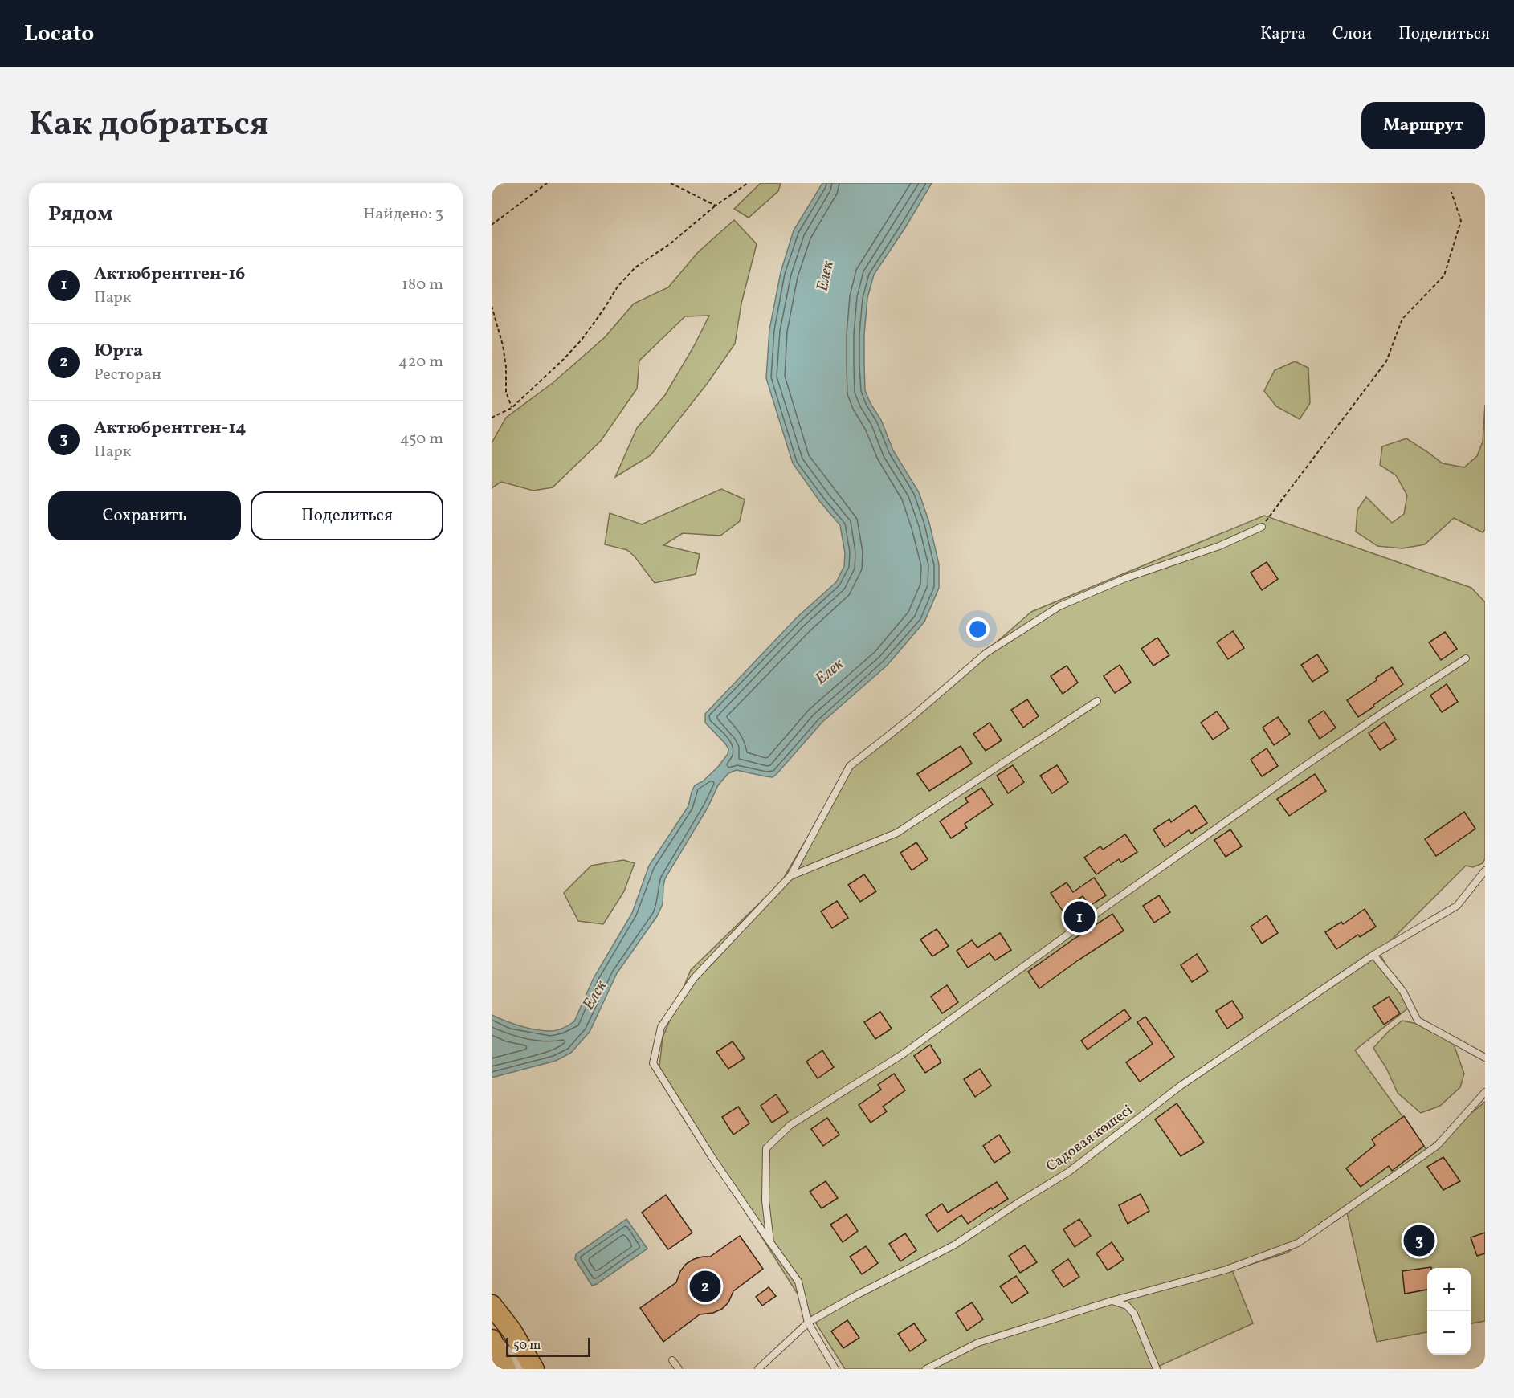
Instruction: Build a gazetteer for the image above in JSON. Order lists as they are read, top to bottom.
{
  "streets": {
    "lane": ["Садовая көшесі"]
  },
  "water": ["Елек"],
  "scale_bar": "50 m",
  "page": {
    "header": "Locato",
    "nav": ["Карта", "Слои", "Поделиться"],
    "title": "Как добраться",
    "buttons": [
      "Маршрут",
      ["Сохранить", "Поделиться"]
    ],
    "heading": ["Рядом", "Найдено: 3"],
    "list": [
      {
        "mark": "1",
        "name": "Актюбрентген-16",
        "note": "Парк",
        "value": "180 m"
      },
      {
        "mark": "2",
        "name": "Юрта",
        "note": "Ресторан",
        "value": "420 m"
      },
      {
        "mark": "3",
        "name": "Актюбрентген-14",
        "note": "Парк",
        "value": "450 m"
      }
    ],
    "pins": ["1", "3", "2"],
    "map_buttons": ["+", "−"],
    "scale": "50 m"
  }
}
